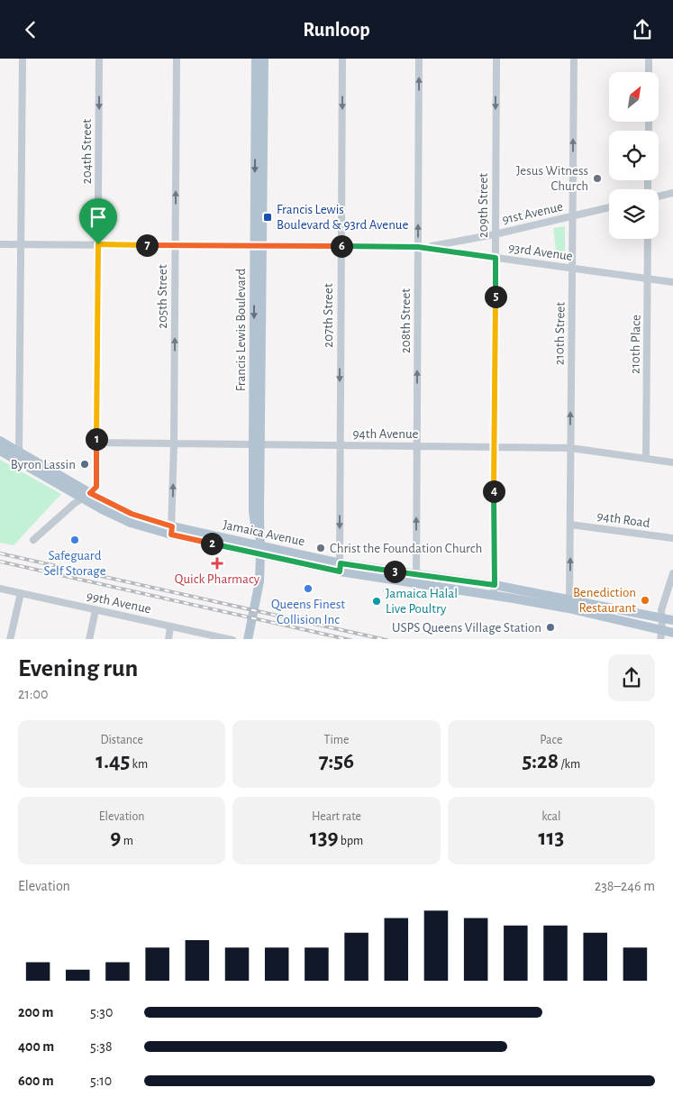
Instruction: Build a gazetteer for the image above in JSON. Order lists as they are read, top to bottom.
{
  "streets": {
    "main road": ["Francis Lewis Boulevard", "Jamaica Avenue"],
    "street": [
      "204th Street",
      "209th Street",
      "91st Avenue",
      "93rd Avenue",
      "205th Street",
      "207th Street",
      "208th Street",
      "210th Street",
      "210th Place",
      "94th Avenue",
      "94th Road",
      "99th Avenue"
    ]
  },
  "crossings": [
    ["204th Street", "93rd Avenue"],
    ["204th Street", "94th Avenue"],
    ["204th Street", "Jamaica Avenue"],
    ["209th Street", "91st Avenue"],
    ["209th Street", "93rd Avenue"],
    ["209th Street", "94th Avenue"],
    ["209th Street", "Jamaica Avenue"],
    ["91st Avenue", "93rd Avenue"],
    ["91st Avenue", "208th Street"],
    ["91st Avenue", "210th Street"],
    ["93rd Avenue", "205th Street"],
    ["93rd Avenue", "207th Street"],
    ["93rd Avenue", "208th Street"],
    ["93rd Avenue", "Francis Lewis Boulevard"],
    ["93rd Avenue", "210th Street"],
    ["93rd Avenue", "210th Place"],
    ["205th Street", "94th Avenue"],
    ["205th Street", "Jamaica Avenue"],
    ["207th Street", "94th Avenue"],
    ["207th Street", "Jamaica Avenue"],
    ["208th Street", "94th Avenue"],
    ["208th Street", "Jamaica Avenue"],
    ["Francis Lewis Boulevard", "94th Avenue"],
    ["Francis Lewis Boulevard", "Jamaica Avenue"],
    ["210th Street", "94th Avenue"],
    ["210th Street", "94th Road"],
    ["210th Street", "Jamaica Avenue"],
    ["210th Place", "94th Avenue"]
  ],
  "one_way": [
    "204th Street",
    "205th Street",
    "207th Street",
    "208th Street",
    "210th Street"
  ],
  "places": {
    "other": [
      "Jesus Witness Church",
      "Byron Lassin",
      "Safeguard Self Storage",
      "Christ the Foundation Church",
      "Queens Finest Collision Inc",
      "Benediction Restaurant",
      "Jamaica Halal Live Poultry",
      "USPS Queens Village Station"
    ],
    "transit": ["Francis Lewis Boulevard & 93rd Avenue"],
    "health": ["Quick Pharmacy"]
  },
  "north": "top right",
  "page": {
    "header": "Runloop",
    "pins": [
      "7",
      "6",
      "5",
      "1",
      "4",
      "2",
      "3"
    ],
    "heading": ["Evening run", "21:00"],
    "stats": [
      ["Distance", "1.45 km"],
      ["Time", "7:56"],
      ["Pace", "5:28 /km"],
      ["Elevation", "9 m"],
      ["Heart rate", "139 bpm"],
      ["kcal", "113"]
    ],
    "chart": ["Elevation", "238–246 m"],
    "list": [
      {
        "name": "200 m",
        "note": "5:30"
      },
      {
        "name": "400 m",
        "note": "5:38"
      },
      {
        "name": "600 m",
        "note": "5:10"
      }
    ]
  }
}
